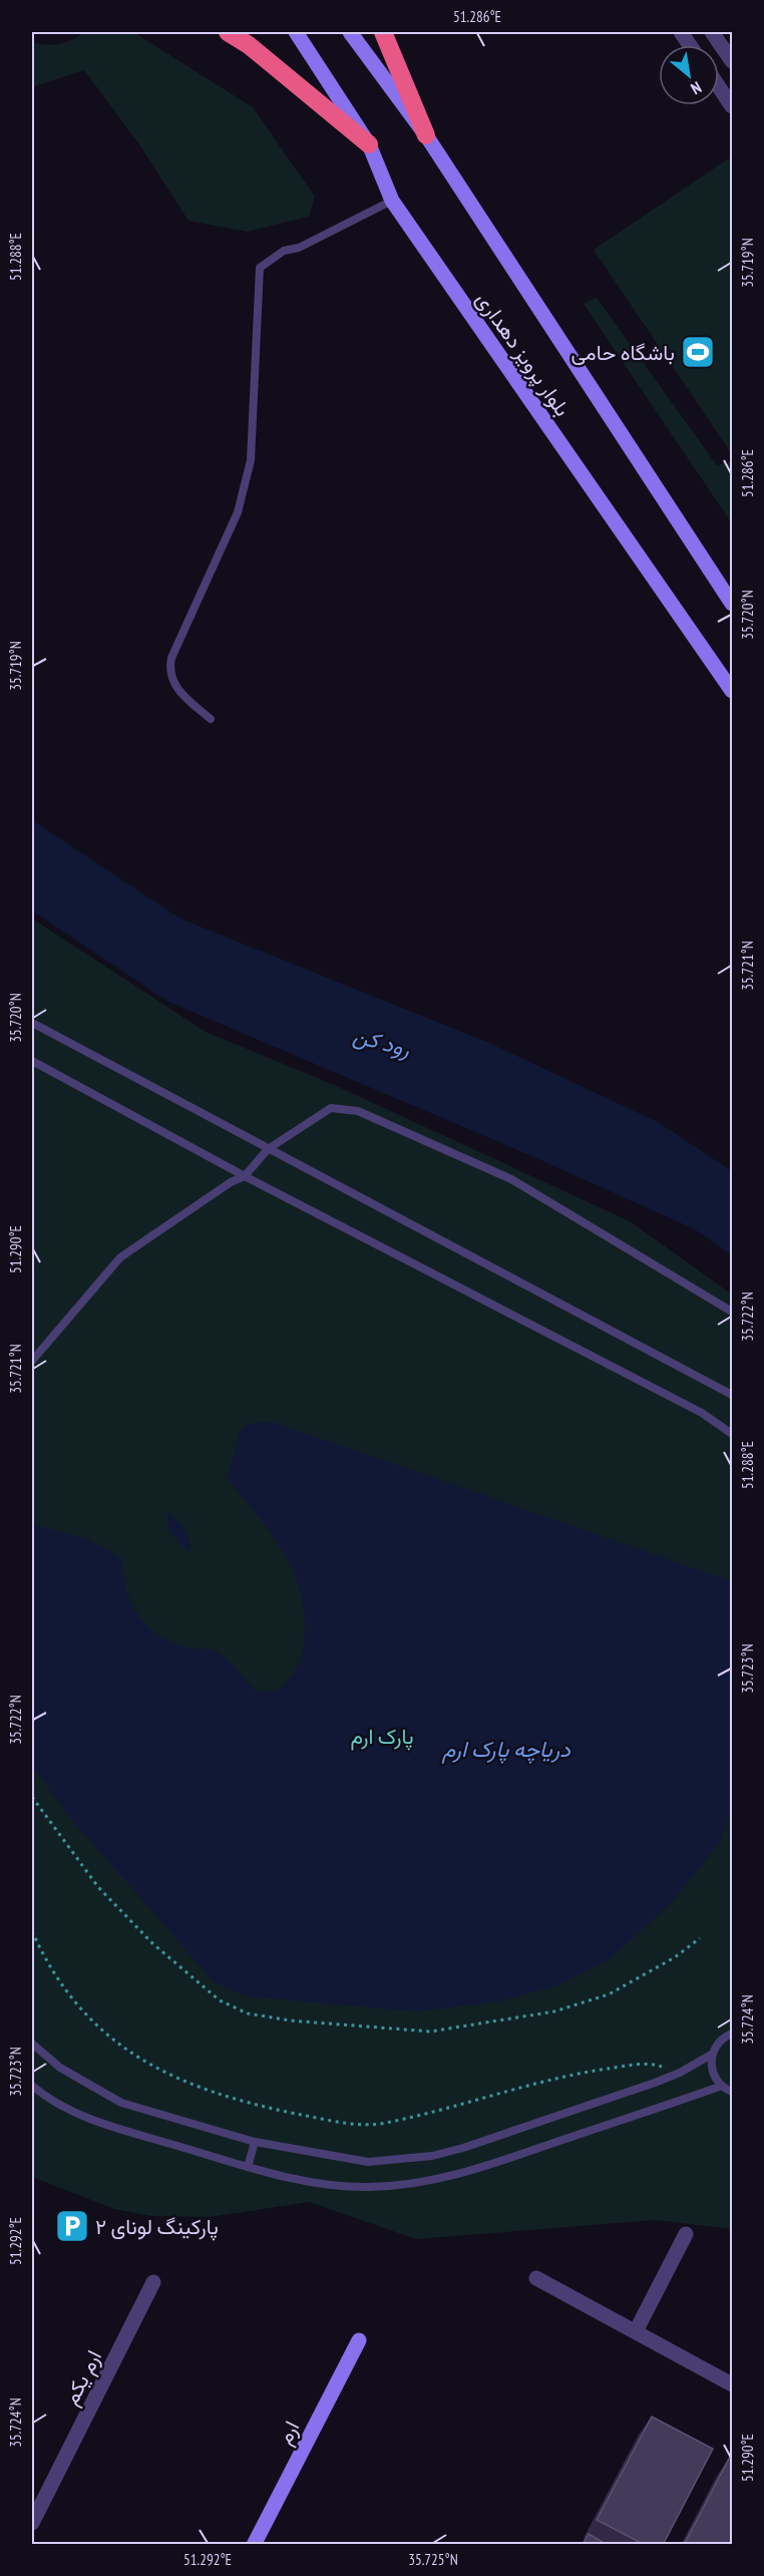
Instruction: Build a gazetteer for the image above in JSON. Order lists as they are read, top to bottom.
{
  "streets": {
    "main road": ["بلوار پرویز دهداری", "ارم"],
    "street": ["ارم یکم"]
  },
  "water": ["رود کن", "دریاچه پارک ارم"],
  "parks": ["پارک ارم"],
  "places": {
    "sports": ["باشگاه حامی"],
    "parking": ["پارکینگ لونای ۲"]
  },
  "north": "bottom right",
  "coordinates": [
    "51.286°E",
    "51.288°E",
    "35.719°N",
    "35.720°N",
    "35.721°N",
    "51.290°E",
    "35.722°N",
    "35.723°N",
    "35.724°N",
    "51.292°E",
    "35.725°N"
  ]
}
